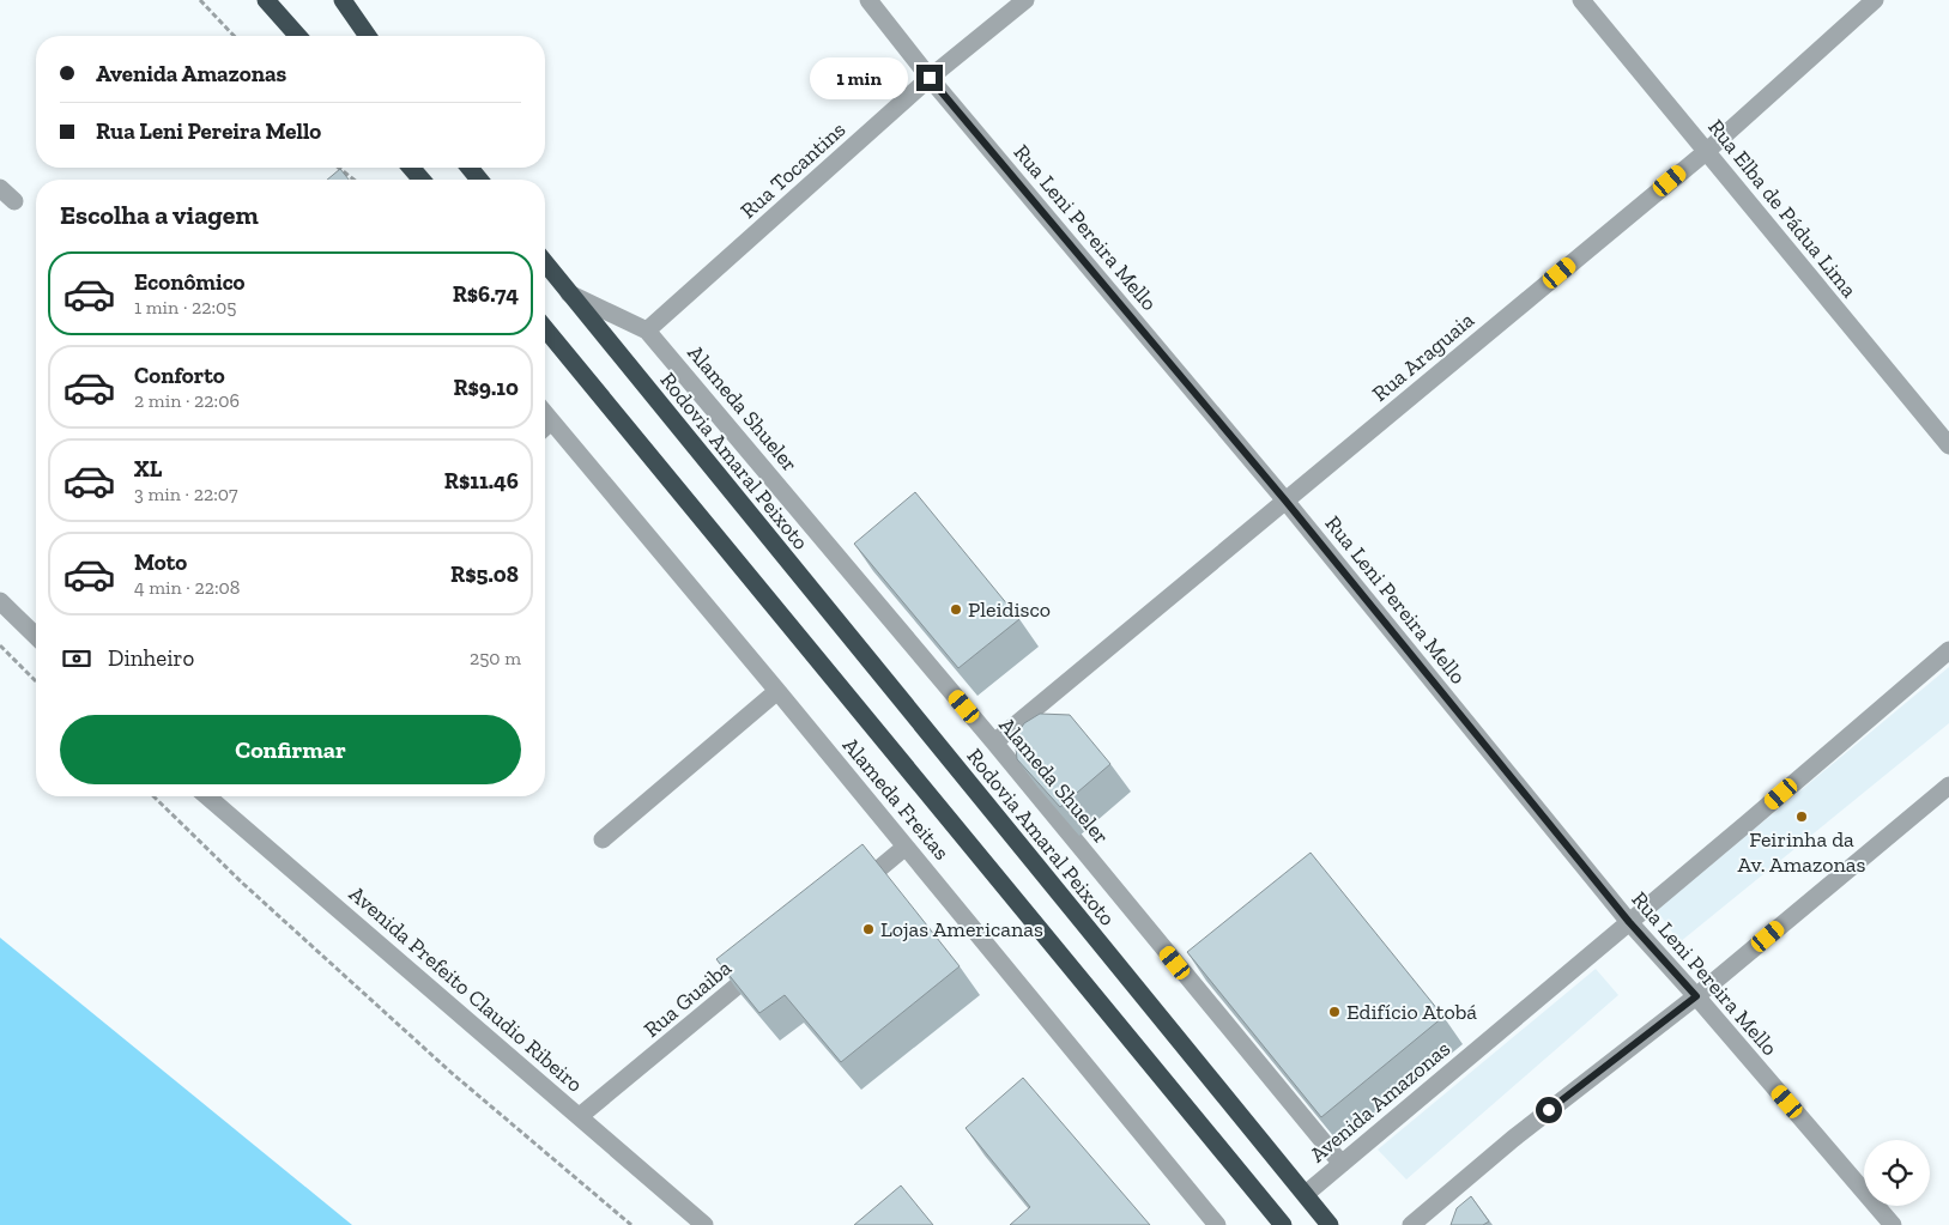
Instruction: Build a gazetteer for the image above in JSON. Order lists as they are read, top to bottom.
{
  "streets": {
    "highway": ["Rodovia Amaral Peixoto"],
    "street": [
      "Rua Tocantins",
      "Rua Elba de Pádua Lima",
      "Rua Leni Pereira Mello",
      "Rua Araguaia",
      "Alameda Shueler",
      "Alameda Freitas",
      "Avenida Prefeito Claudio Ribeiro",
      "Rua Guaiba",
      "Avenida Amazonas"
    ]
  },
  "crossings": [
    ["Rua Tocantins", "Rua Leni Pereira Mello"],
    ["Rua Tocantins", "Alameda Shueler"],
    ["Rua Elba de Pádua Lima", "Rua Araguaia"],
    ["Rua Leni Pereira Mello", "Rua Araguaia"],
    ["Rua Leni Pereira Mello", "Avenida Amazonas"],
    ["Rua Araguaia", "Alameda Shueler"],
    ["Alameda Shueler", "Rodovia Amaral Peixoto"],
    ["Alameda Shueler", "Avenida Amazonas"],
    ["Rodovia Amaral Peixoto", "Avenida Amazonas"],
    ["Avenida Prefeito Claudio Ribeiro", "Rua Guaiba"]
  ],
  "places": [
    "Pleidisco",
    "Feirinha da Av. Amazonas",
    "Lojas Americanas",
    "Edifício Atobá"
  ],
  "page": {
    "banner": ["Avenida Amazonas", "Rua Leni Pereira Mello"],
    "bubble": "1 min",
    "heading": "Escolha a viagem",
    "list": [
      {
        "name": "Econômico",
        "note": "1 min · 22:05",
        "value": "R$6.74"
      },
      {
        "name": "Conforto",
        "note": "2 min · 22:06",
        "value": "R$9.10"
      },
      {
        "name": "XL",
        "note": "3 min · 22:07",
        "value": "R$11.46"
      },
      {
        "name": "Moto",
        "note": "4 min · 22:08",
        "value": "R$5.08"
      }
    ],
    "pay": ["Dinheiro", "250 m"],
    "buttons": "Confirmar"
  }
}
